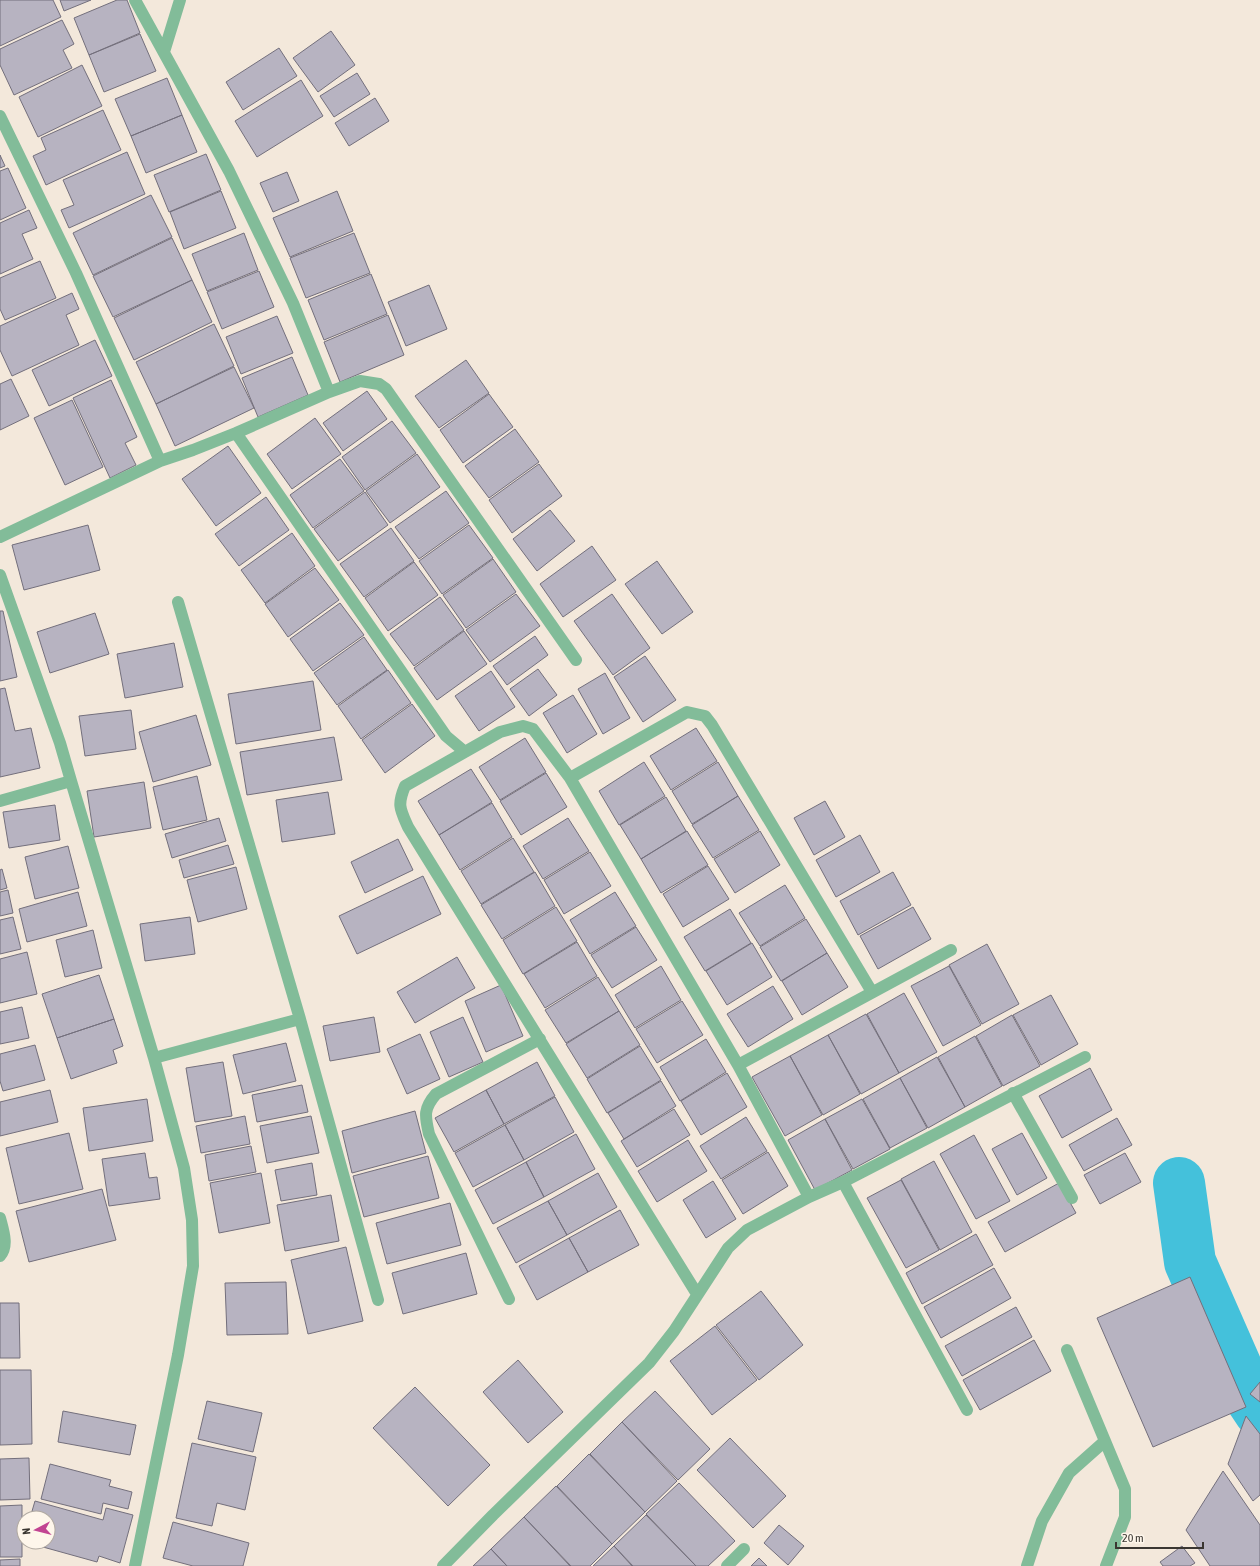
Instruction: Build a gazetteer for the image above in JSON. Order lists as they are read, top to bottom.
{
  "scale_bar": "20 m",
  "north": "left"
}
